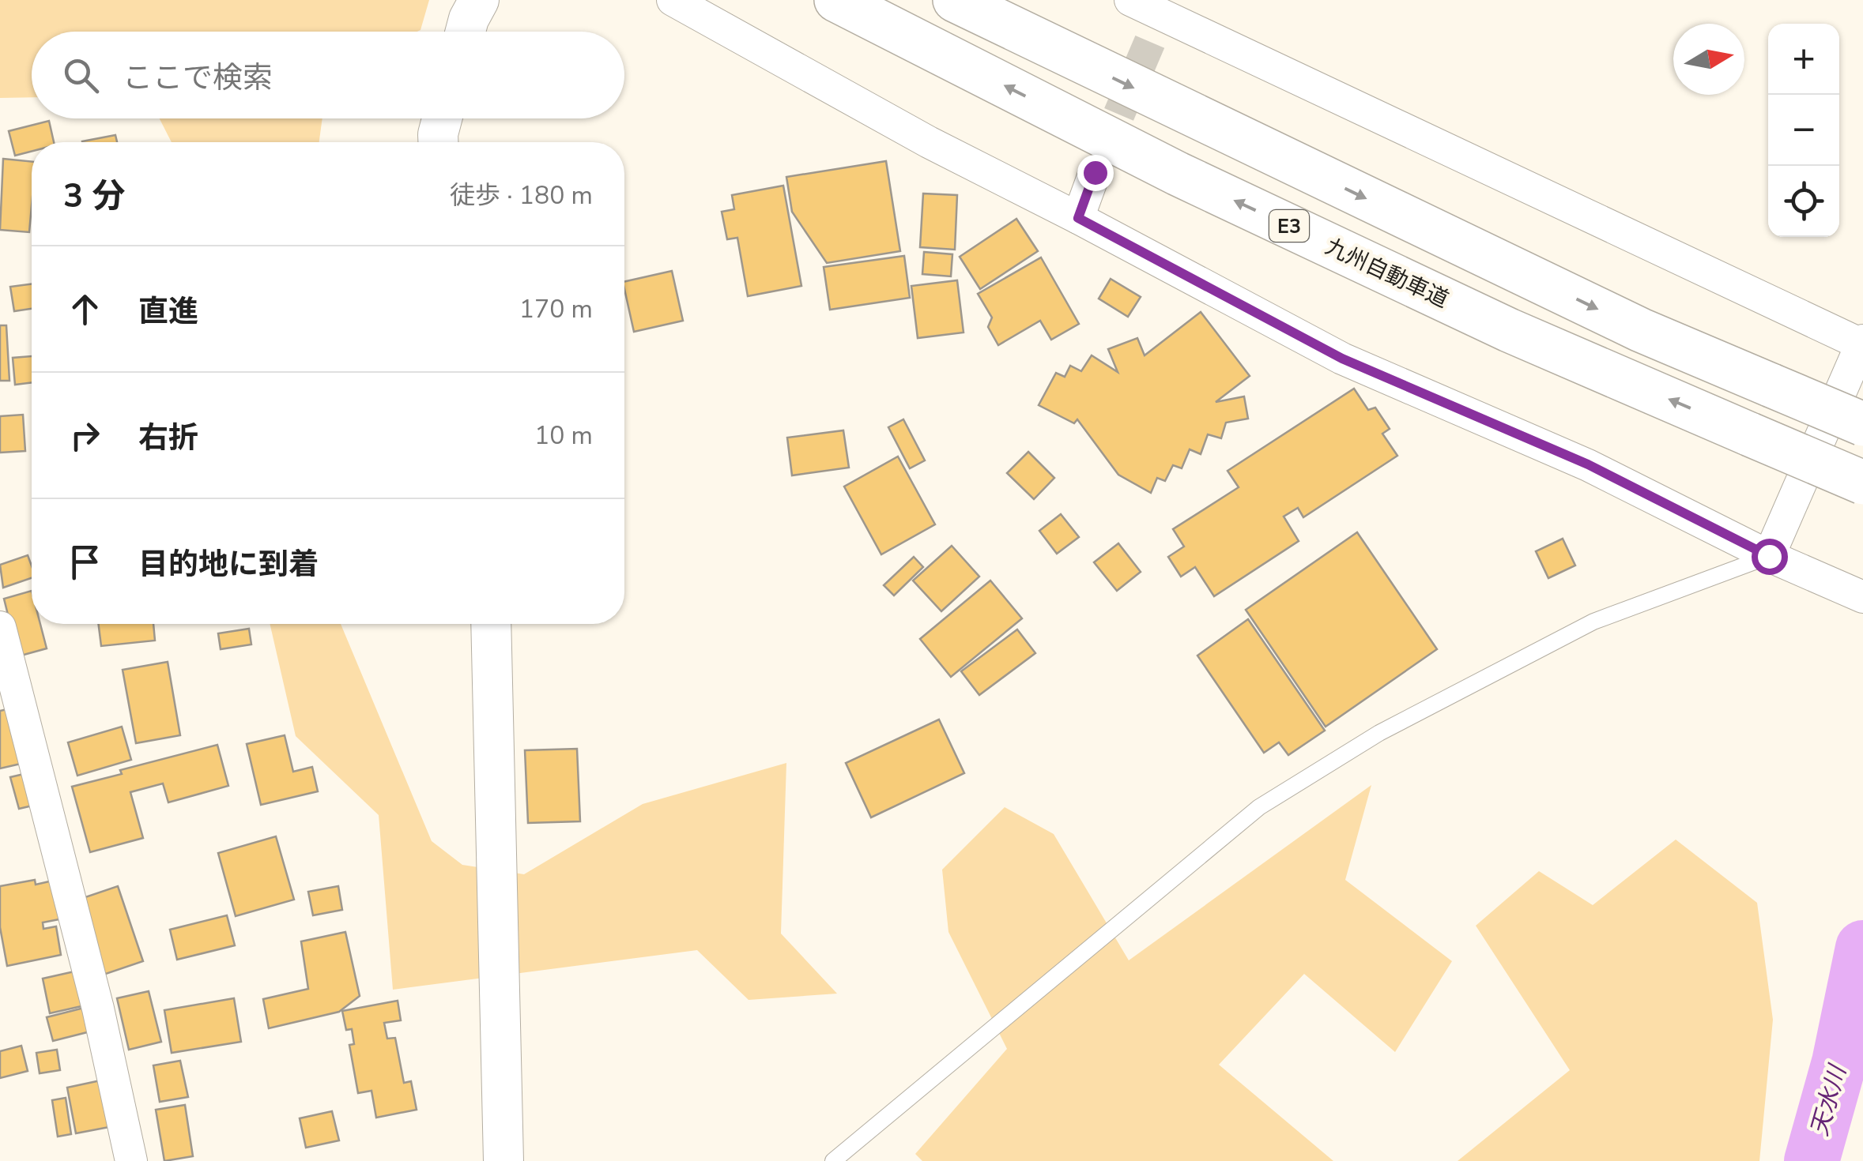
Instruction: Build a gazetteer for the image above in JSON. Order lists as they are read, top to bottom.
{
  "streets": {
    "highway": ["E3", "九州自動車道"]
  },
  "water": ["天水川"],
  "north": "right",
  "page": {
    "map_buttons": ["+", "−"],
    "search": "ここで検索",
    "heading": ["3 分", "徒歩 · 180 m"],
    "list": [
      ["直進", "170 m"],
      ["右折", "10 m"],
      "目的地に到着"
    ]
  }
}
